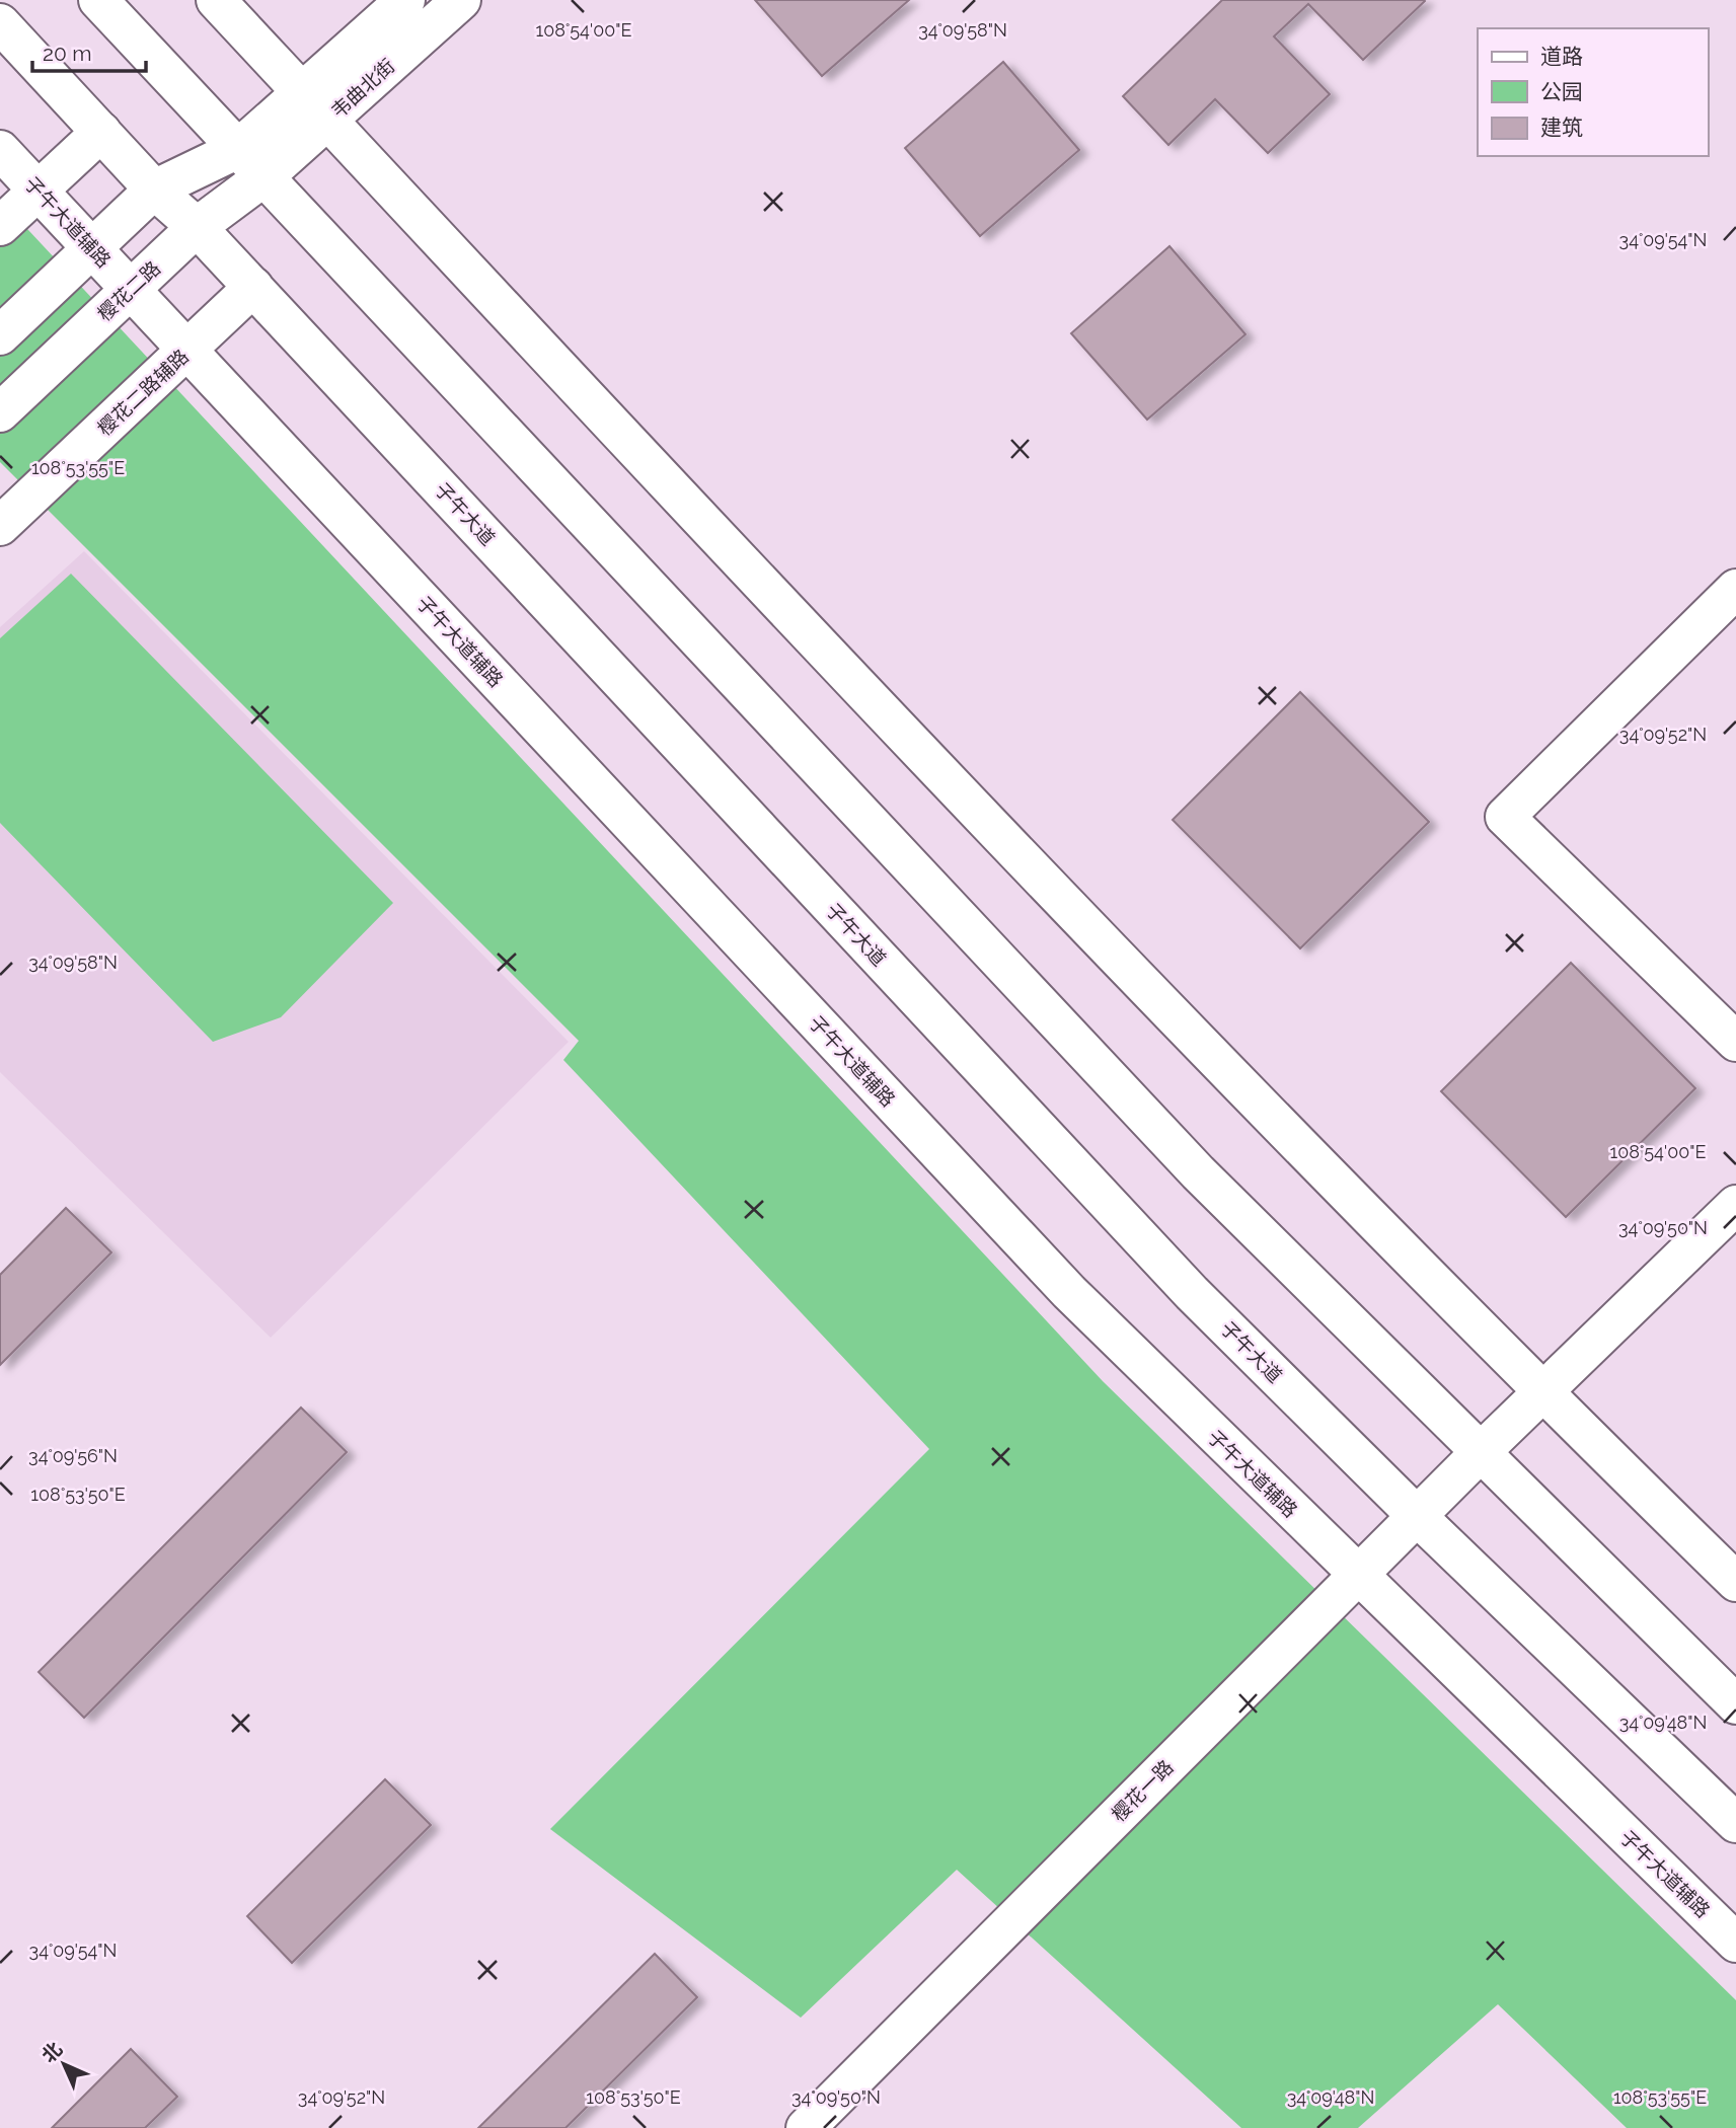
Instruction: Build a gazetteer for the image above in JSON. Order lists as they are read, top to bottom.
{
  "streets": {
    "street": [
      "韦曲北街",
      "子午大道辅路",
      "樱花二路",
      "樱花二路辅路",
      "子午大道",
      "樱花一路"
    ]
  },
  "crossings": [
    ["韦曲北街", "樱花二路"],
    ["子午大道辅路", "樱花二路"],
    ["子午大道辅路", "樱花二路辅路"],
    ["子午大道辅路", "樱花一路"],
    ["樱花二路", "子午大道"],
    ["樱花二路辅路", "子午大道"],
    ["子午大道", "樱花一路"]
  ],
  "legend": ["道路", "公园", "建筑"],
  "scale_bar": "20 m",
  "north": "top left",
  "coordinates": [
    "108°54'00\"E",
    "34°09'58\"N",
    "34°09'54\"N",
    "108°53'55\"E",
    "34°09'52\"N",
    "34°09'50\"N",
    "34°09'56\"N",
    "108°53'50\"E",
    "34°09'48\"N"
  ]
}
